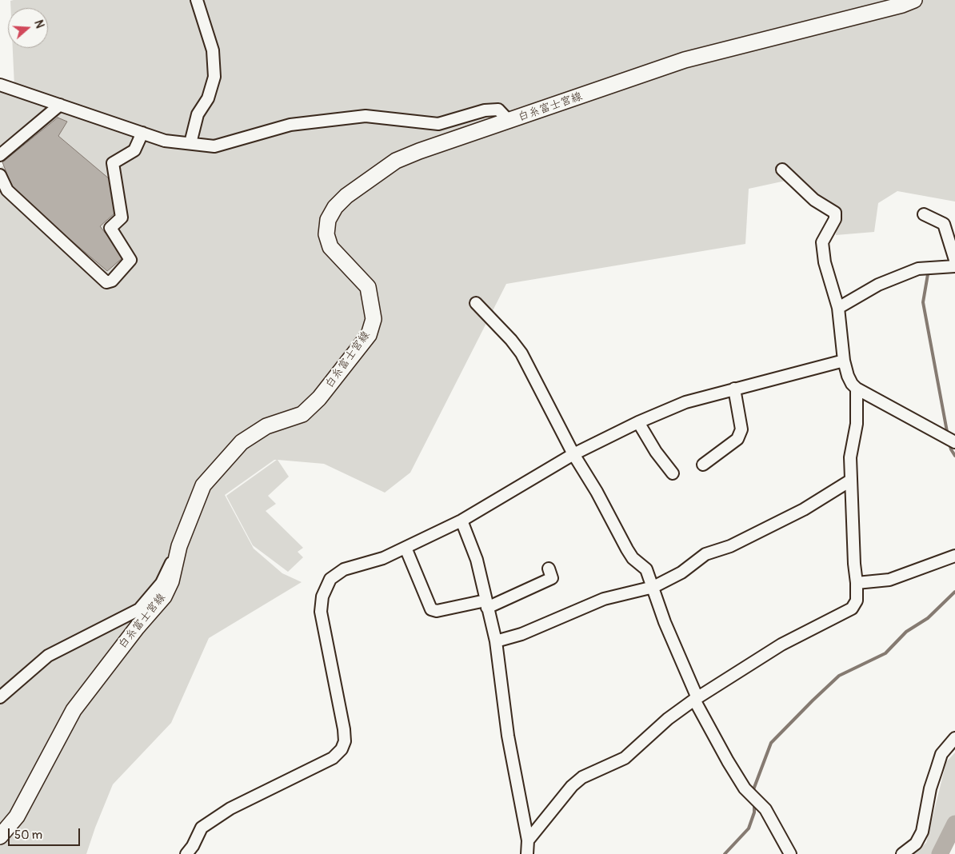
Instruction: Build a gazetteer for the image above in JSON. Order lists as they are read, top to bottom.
{
  "streets": {
    "main road": ["白糸富士宮線"]
  },
  "scale_bar": "50 m",
  "north": "right"
}
